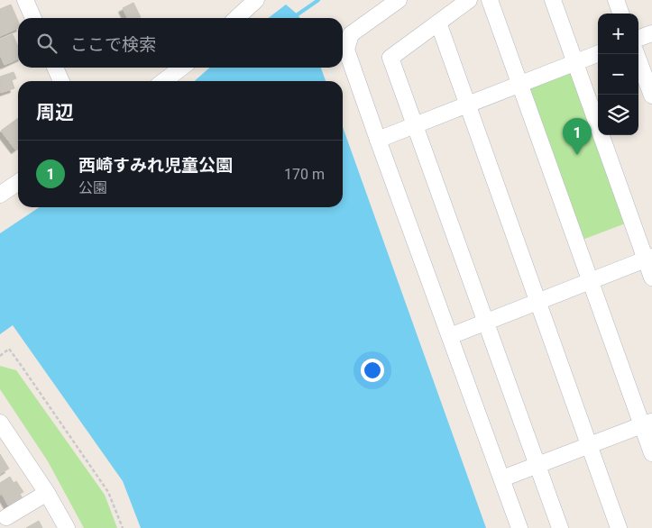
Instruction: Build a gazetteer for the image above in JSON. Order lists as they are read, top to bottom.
{
  "page": {
    "map_buttons": ["+", "−"],
    "search": "ここで検索",
    "heading": "周辺",
    "pins": "1",
    "list": [
      {
        "mark": "1",
        "name": "西崎すみれ児童公園",
        "note": "公園",
        "value": "170 m"
      }
    ]
  }
}
